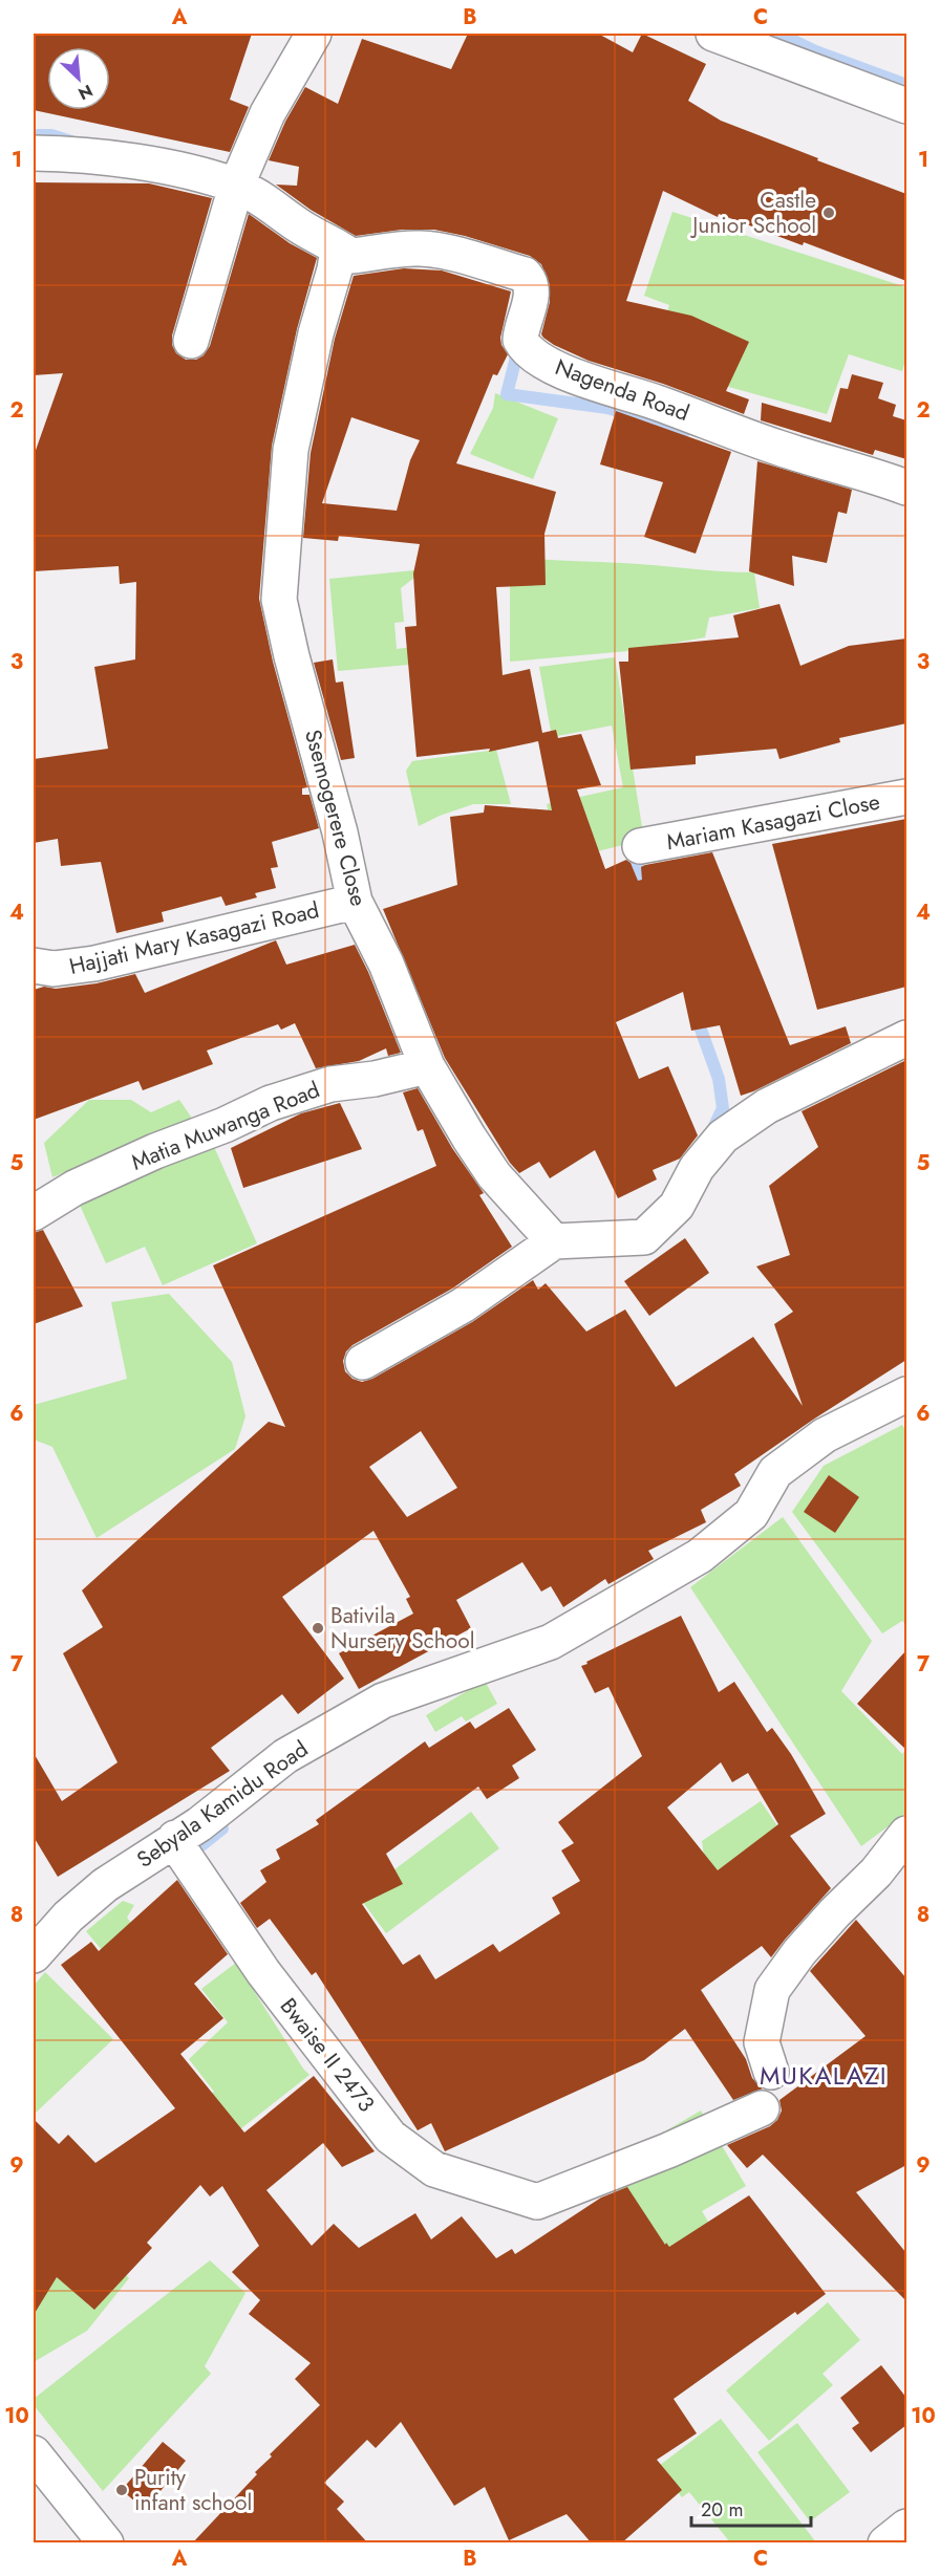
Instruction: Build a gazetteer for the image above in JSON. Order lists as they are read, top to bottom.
{
  "streets": {
    "street": [
      "Nagenda Road",
      "Ssemogerere Close",
      "Mariam Kasagazi Close",
      "Hajjati Mary Kasagazi Road",
      "Matia Muwanga Road",
      "Sebyala Kamidu Road",
      "Bwaise II 2473"
    ]
  },
  "crossings": [
    ["Nagenda Road", "Ssemogerere Close"],
    ["Ssemogerere Close", "Hajjati Mary Kasagazi Road"],
    ["Ssemogerere Close", "Matia Muwanga Road"],
    ["Sebyala Kamidu Road", "Bwaise II 2473"]
  ],
  "districts": ["MUKALAZI"],
  "places": ["Castle Junior School", "Bativila Nursery School", "Purity infant school"],
  "scale_bar": "20 m",
  "north": "bottom right",
  "grid": {
    "columns": ["A", "B", "C"],
    "rows": [
      "1",
      "2",
      "3",
      "4",
      "5",
      "6",
      "7",
      "8",
      "9",
      "10"
    ]
  }
}
